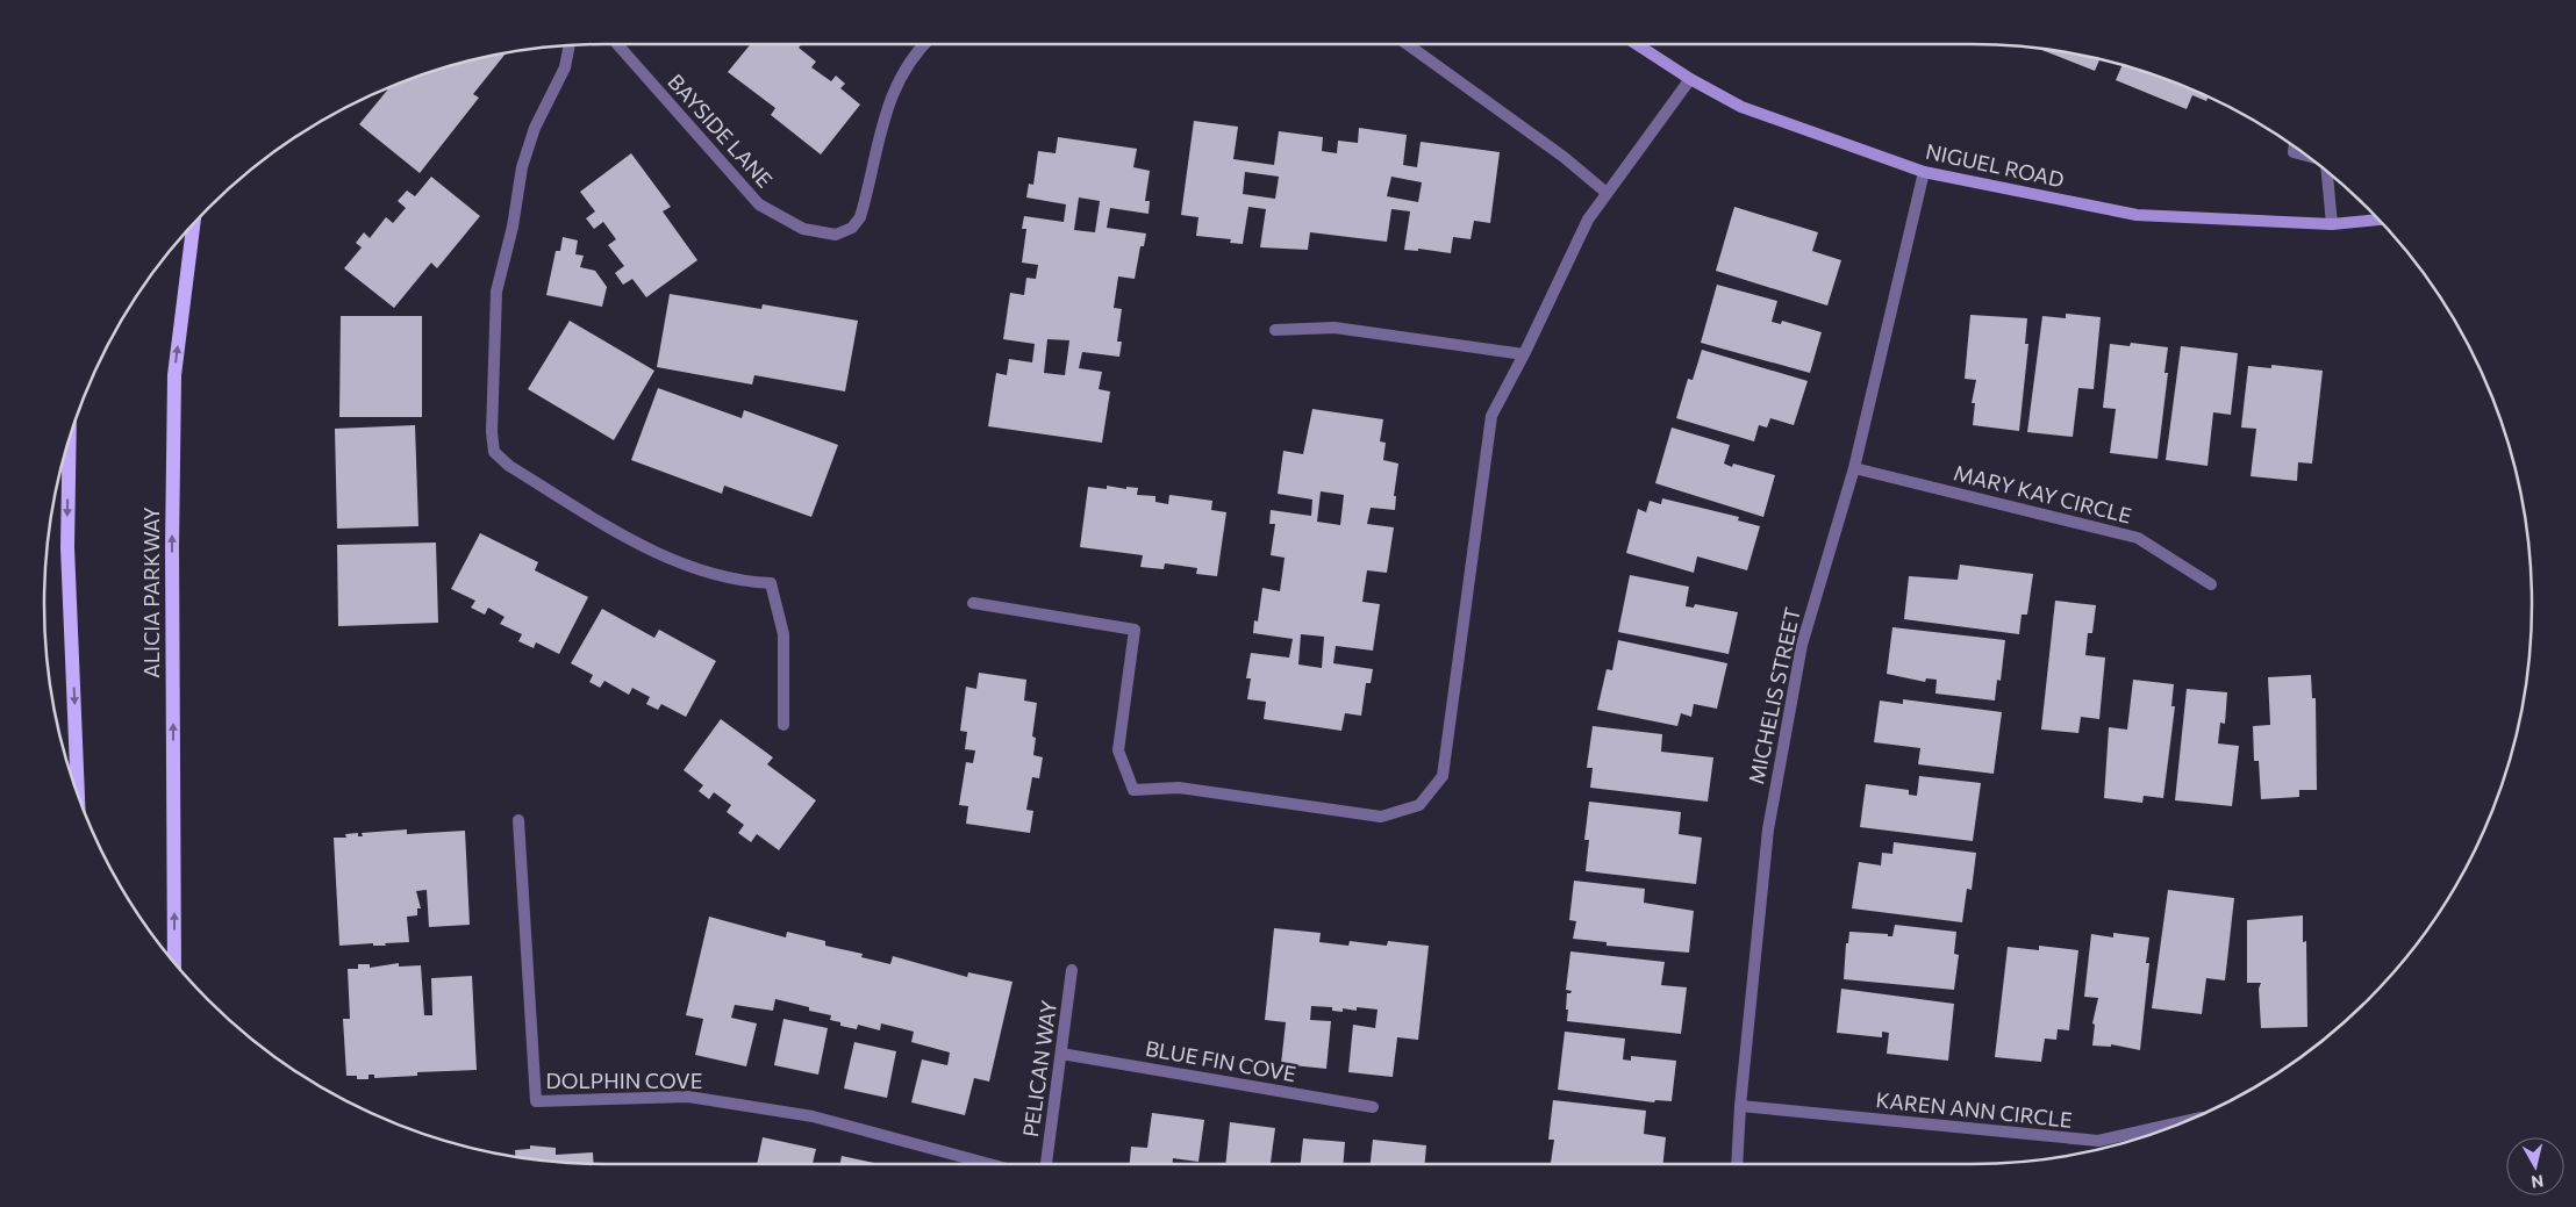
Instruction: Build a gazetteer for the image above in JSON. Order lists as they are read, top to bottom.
{
  "streets": {
    "main road": ["NIGUEL ROAD", "ALICIA PARKWAY"],
    "street": [
      "BAYSIDE LANE",
      "MARY KAY CIRCLE",
      "MICHELIS STREET",
      "BLUE FIN COVE",
      "PELICAN WAY",
      "DOLPHIN COVE",
      "KAREN ANN CIRCLE"
    ]
  },
  "crossings": [
    ["NIGUEL ROAD", "MICHELIS STREET"],
    ["MARY KAY CIRCLE", "MICHELIS STREET"],
    ["MICHELIS STREET", "KAREN ANN CIRCLE"],
    ["BLUE FIN COVE", "PELICAN WAY"]
  ],
  "north": "bottom"
}
